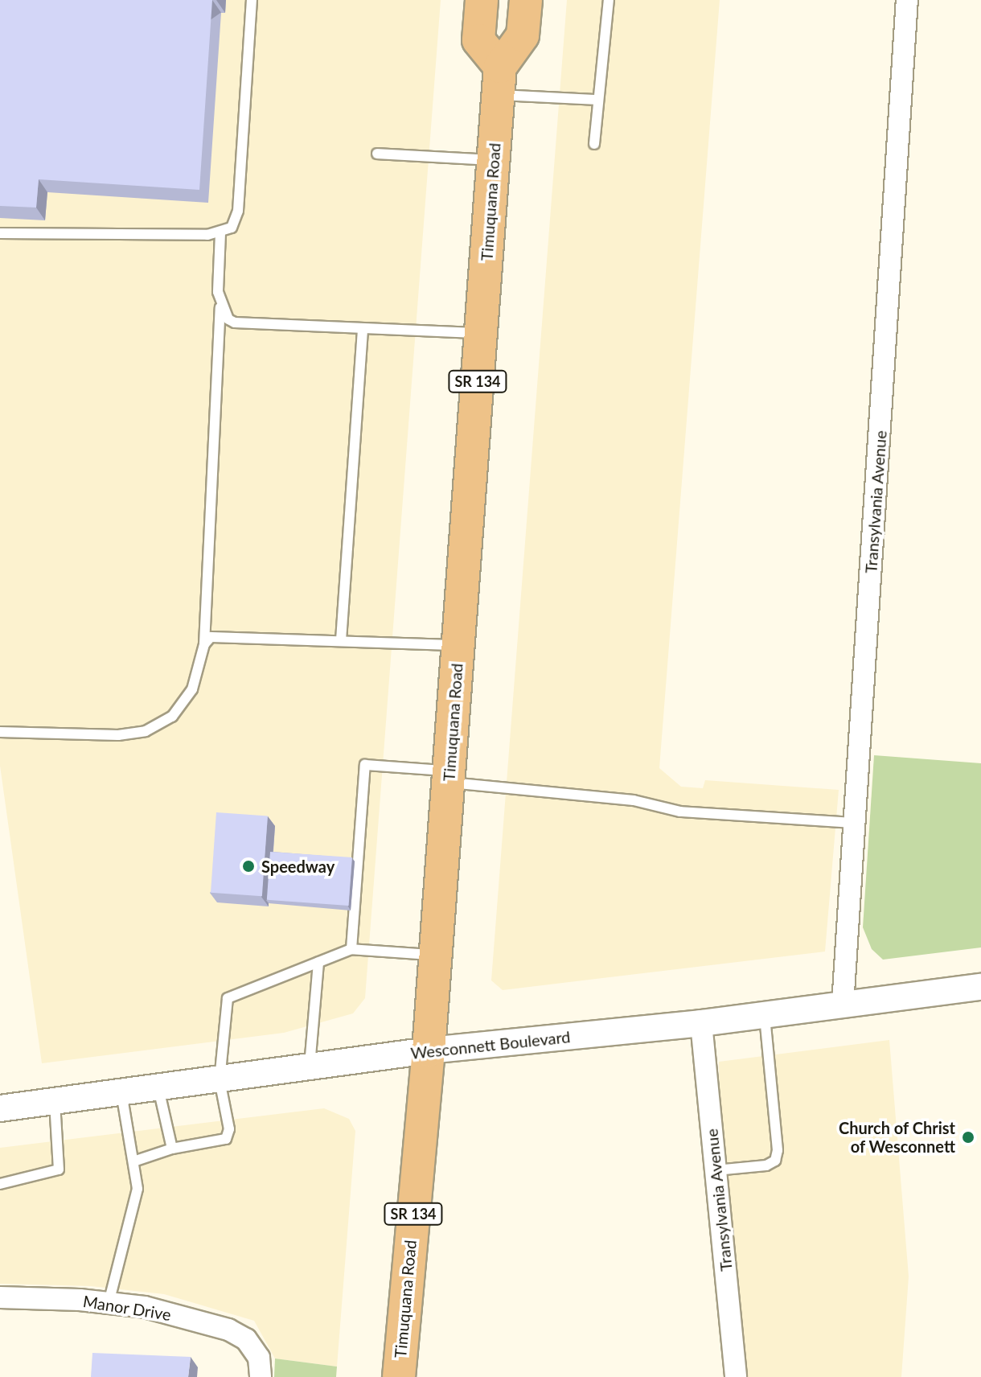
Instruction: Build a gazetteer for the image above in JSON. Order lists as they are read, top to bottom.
{
  "streets": {
    "main road": ["Timuquana Road", "SR 134"],
    "street": ["Transylvania Avenue", "Wesconnett Boulevard", "Manor Drive"]
  },
  "crossings": [
    ["Timuquana Road", "Wesconnett Boulevard"],
    ["Transylvania Avenue", "Wesconnett Boulevard"]
  ],
  "places": ["Speedway", "Church of Christ of Wesconnett"]
}
